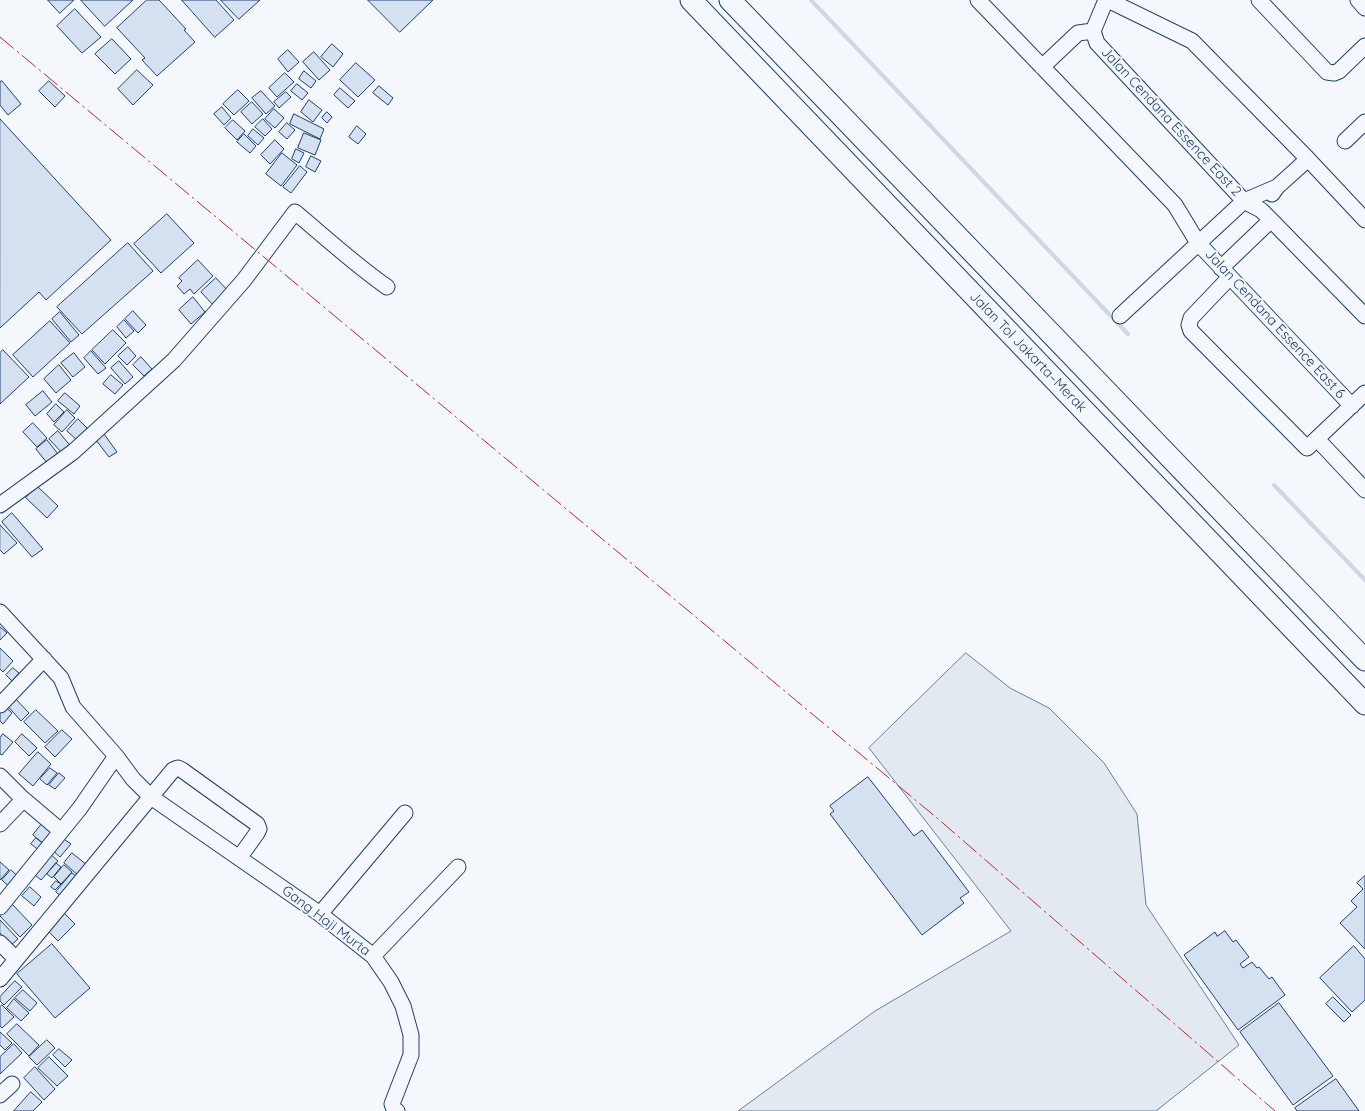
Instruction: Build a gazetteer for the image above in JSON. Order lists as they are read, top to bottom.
{
  "streets": {
    "highway": ["Jalan Tol Jakarta–Merak"],
    "street": ["Jalan Cendana Essence East 2", "Jalan Cendana Essence East 6", "Gang Haji Murta"]
  }
}
